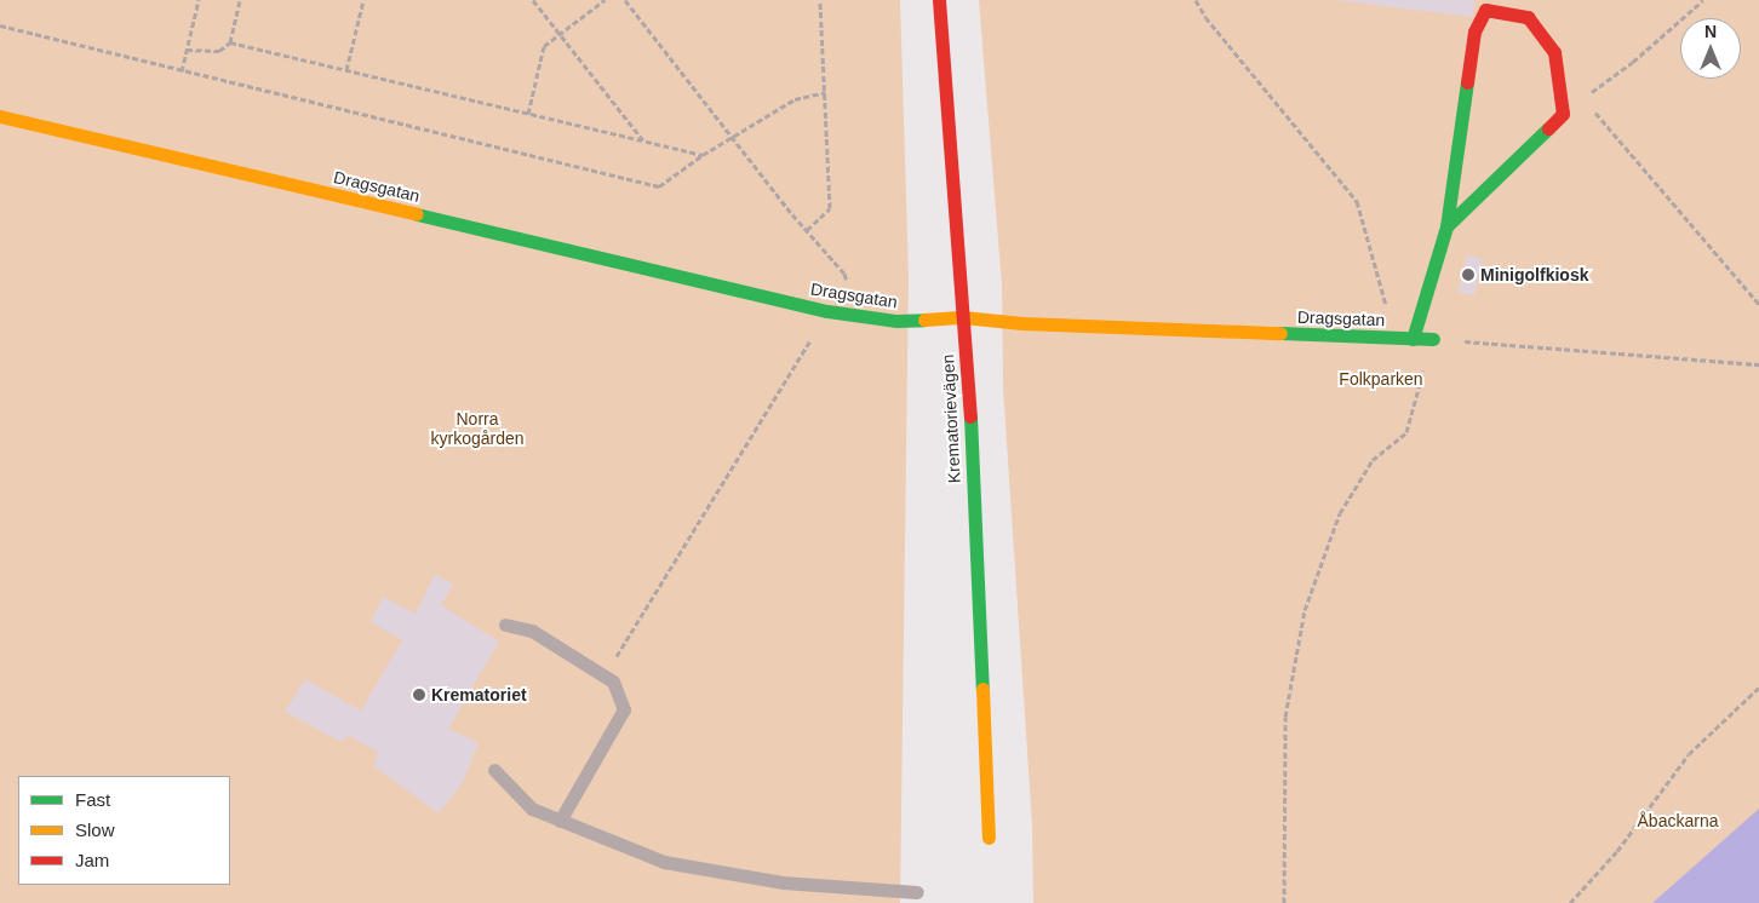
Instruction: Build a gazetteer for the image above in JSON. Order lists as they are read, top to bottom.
{
  "streets": {
    "street": ["Dragsgatan", "Krematorievägen"]
  },
  "crossings": [
    ["Dragsgatan", "Krematorievägen"]
  ],
  "parks": ["Folkparken", "Norra kyrkogården", "Åbackarna"],
  "places": ["Minigolfkiosk", "Krematoriet"],
  "legend": ["Fast", "Slow", "Jam"],
  "north": "top"
}
